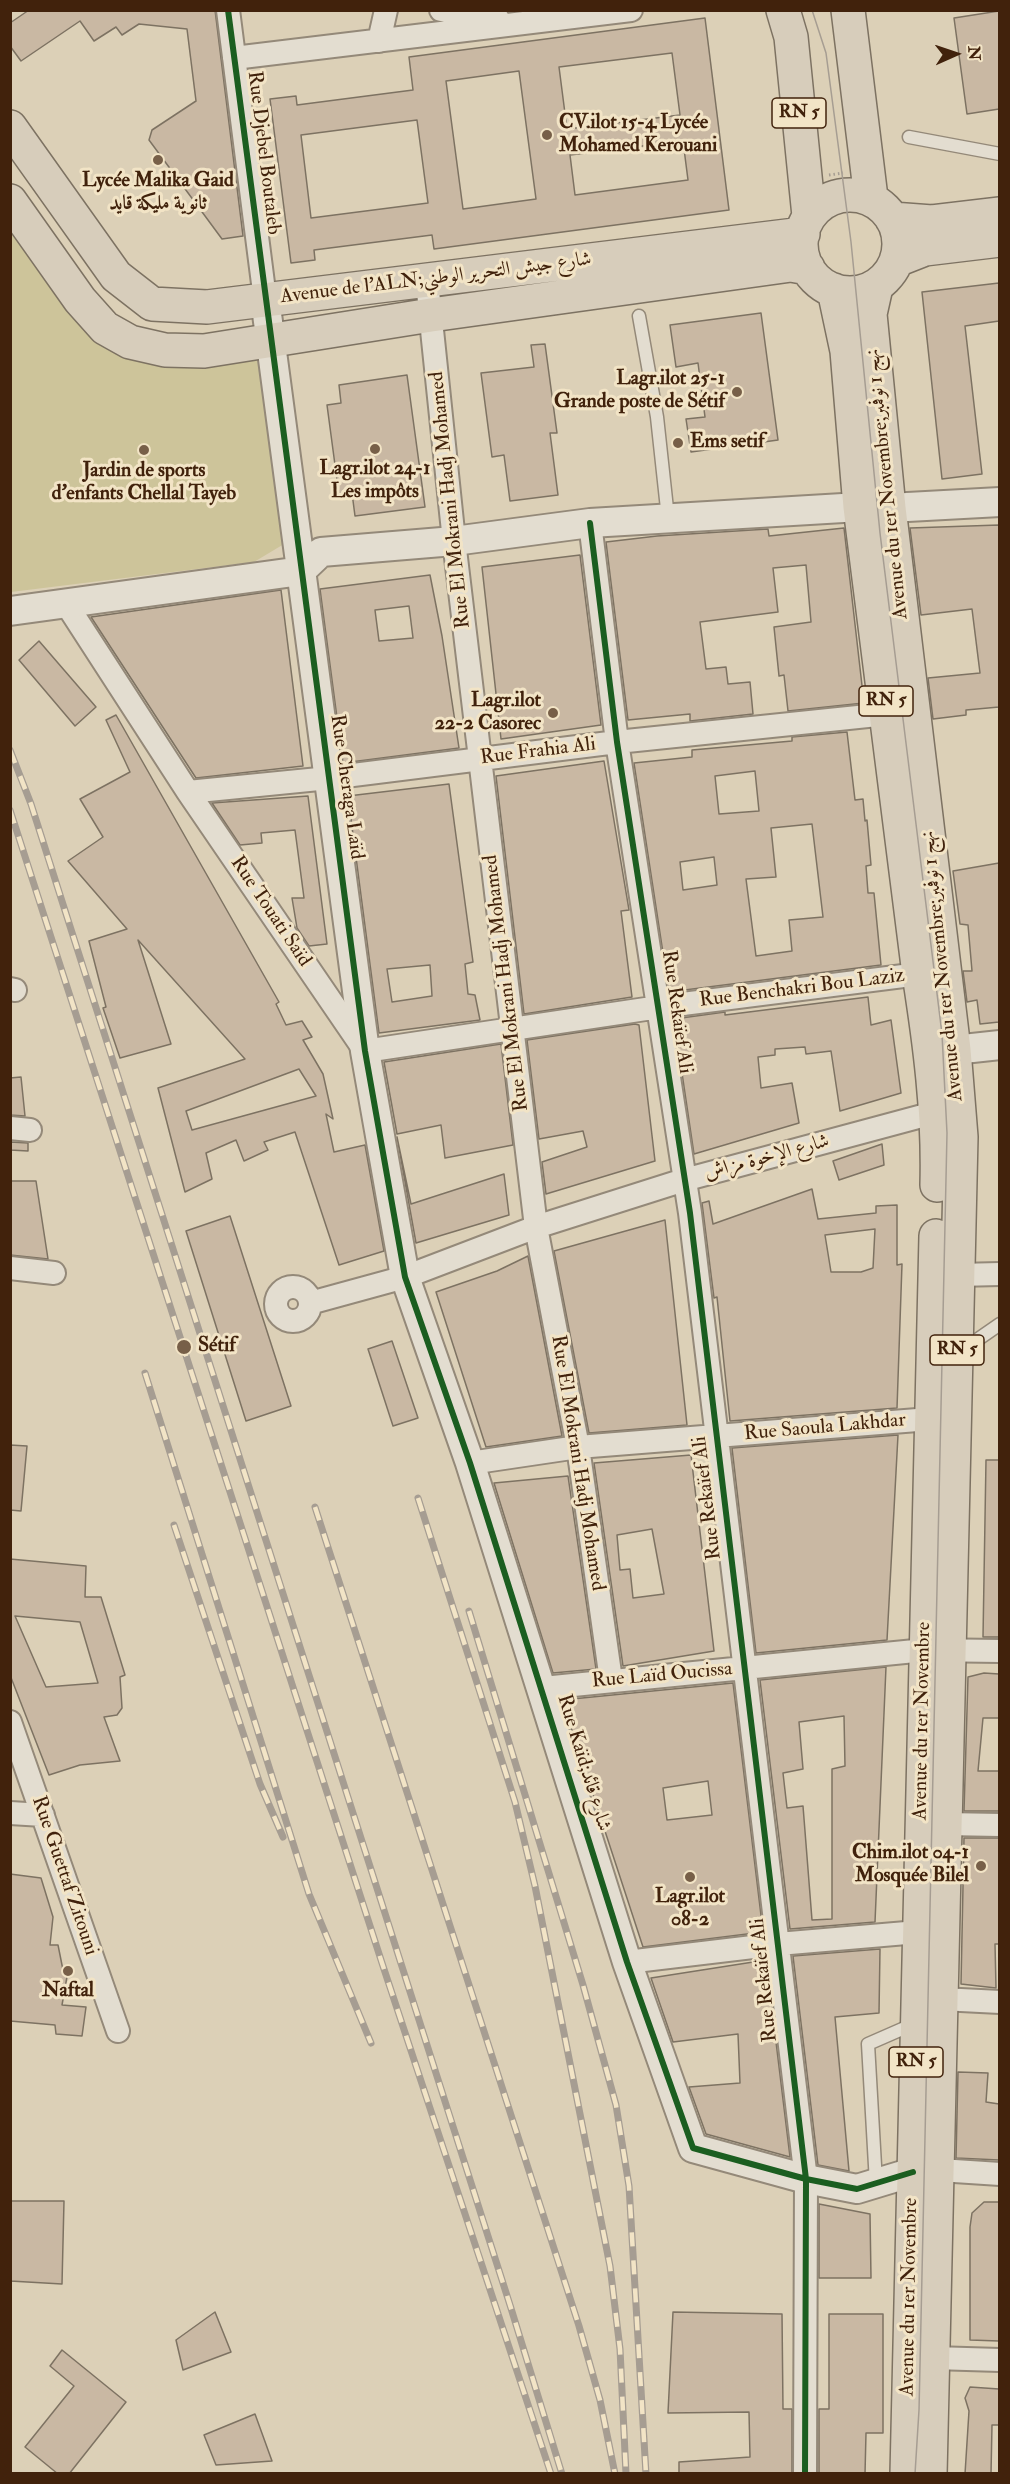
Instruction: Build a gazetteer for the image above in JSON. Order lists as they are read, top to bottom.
{
  "streets": {
    "main road": [
      "RN 5",
      "Avenue de l'ALN;شارع جيش التحرير الوطني",
      "Avenue du 1er Novembre;نهج 1 نوفمبر",
      "Avenue du 1er Novembre"
    ],
    "street": [
      "Rue Djebel Boutaleb",
      "Rue El Mokrani Hadj Mohamed",
      "Rue Frahia Ali",
      "Rue Cheraga Laïd",
      "Rue Touati Saïd",
      "Rue Benchakri Bou Laziz",
      "Rue Rekaïef Ali",
      "شارع الإخوة مزاش",
      "Rue Saoula Lakhdar",
      "Rue Laïd Oucissa",
      "Rue Kaïd;شارع قائد",
      "Rue Guettaf Zitouni"
    ]
  },
  "crossings": [
    ["RN 5", "Avenue de l'ALN;شارع جيش التحرير الوطني"],
    ["RN 5", "Avenue du 1er Novembre;نهج 1 نوفمبر"],
    ["Rue Djebel Boutaleb", "Avenue de l'ALN;شارع جيش التحرير الوطني"],
    ["Rue Djebel Boutaleb", "Rue Cheraga Laïd"],
    ["Avenue de l'ALN;شارع جيش التحرير الوطني", "Avenue du 1er Novembre;نهج 1 نوفمبر"],
    ["Avenue de l'ALN;شارع جيش التحرير الوطني", "Rue El Mokrani Hadj Mohamed"],
    ["Avenue de l'ALN;شارع جيش التحرير الوطني", "Rue Cheraga Laïd"],
    ["Avenue du 1er Novembre;نهج 1 نوفمبر", "Rue Frahia Ali"],
    ["Avenue du 1er Novembre;نهج 1 نوفمبر", "Rue Benchakri Bou Laziz"],
    ["Avenue du 1er Novembre;نهج 1 نوفمبر", "شارع الإخوة مزاش"],
    ["Avenue du 1er Novembre;نهج 1 نوفمبر", "Rue Laïd Oucissa"],
    ["Avenue du 1er Novembre;نهج 1 نوفمبر", "Avenue du 1er Novembre"],
    ["Rue El Mokrani Hadj Mohamed", "Rue Frahia Ali"],
    ["Rue El Mokrani Hadj Mohamed", "Rue Benchakri Bou Laziz"],
    ["Rue El Mokrani Hadj Mohamed", "شارع الإخوة مزاش"],
    ["Rue El Mokrani Hadj Mohamed", "Rue Saoula Lakhdar"],
    ["Rue El Mokrani Hadj Mohamed", "Rue Laïd Oucissa"],
    ["Rue Frahia Ali", "Rue Cheraga Laïd"],
    ["Rue Frahia Ali", "Rue Touati Saïd"],
    ["Rue Frahia Ali", "Rue Rekaïef Ali"],
    ["Rue Cheraga Laïd", "Rue Touati Saïd"],
    ["Rue Cheraga Laïd", "Rue Benchakri Bou Laziz"],
    ["Rue Cheraga Laïd", "شارع الإخوة مزاش"],
    ["Rue Cheraga Laïd", "Rue Kaïd;شارع قائد"],
    ["Rue Touati Saïd", "Rue Benchakri Bou Laziz"],
    ["Rue Benchakri Bou Laziz", "Rue Rekaïef Ali"],
    ["Rue Rekaïef Ali", "شارع الإخوة مزاش"],
    ["Rue Rekaïef Ali", "Rue Saoula Lakhdar"],
    ["Rue Rekaïef Ali", "Rue Laïd Oucissa"],
    ["Rue Rekaïef Ali", "Rue Kaïd;شارع قائد"],
    ["شارع الإخوة مزاش", "Avenue du 1er Novembre"],
    ["شارع الإخوة مزاش", "Rue Kaïd;شارع قائد"],
    ["Rue Saoula Lakhdar", "Avenue du 1er Novembre"],
    ["Rue Saoula Lakhdar", "Rue Kaïd;شارع قائد"],
    ["Rue Laïd Oucissa", "Avenue du 1er Novembre"],
    ["Rue Laïd Oucissa", "Rue Kaïd;شارع قائد"]
  ],
  "places": [
    "CV.ilot 15-4 Lycée Mohamed Kerouani",
    "Lycée Malika Gaid ثانوية مليكة قايد",
    "Lagr.ilot 25-1 Grande poste de Sétif",
    "Ems setif",
    "Lagr.ilot 24-1 Les impôts",
    "Jardin de sports d'enfants Chellal Tayeb",
    "Lagr.ilot 22-2 Casorec",
    "Sétif",
    "Chim.ilot 04-1 Mosquée Bilel",
    "Lagr.ilot 08-2",
    "Naftal"
  ],
  "north": "right"
}
